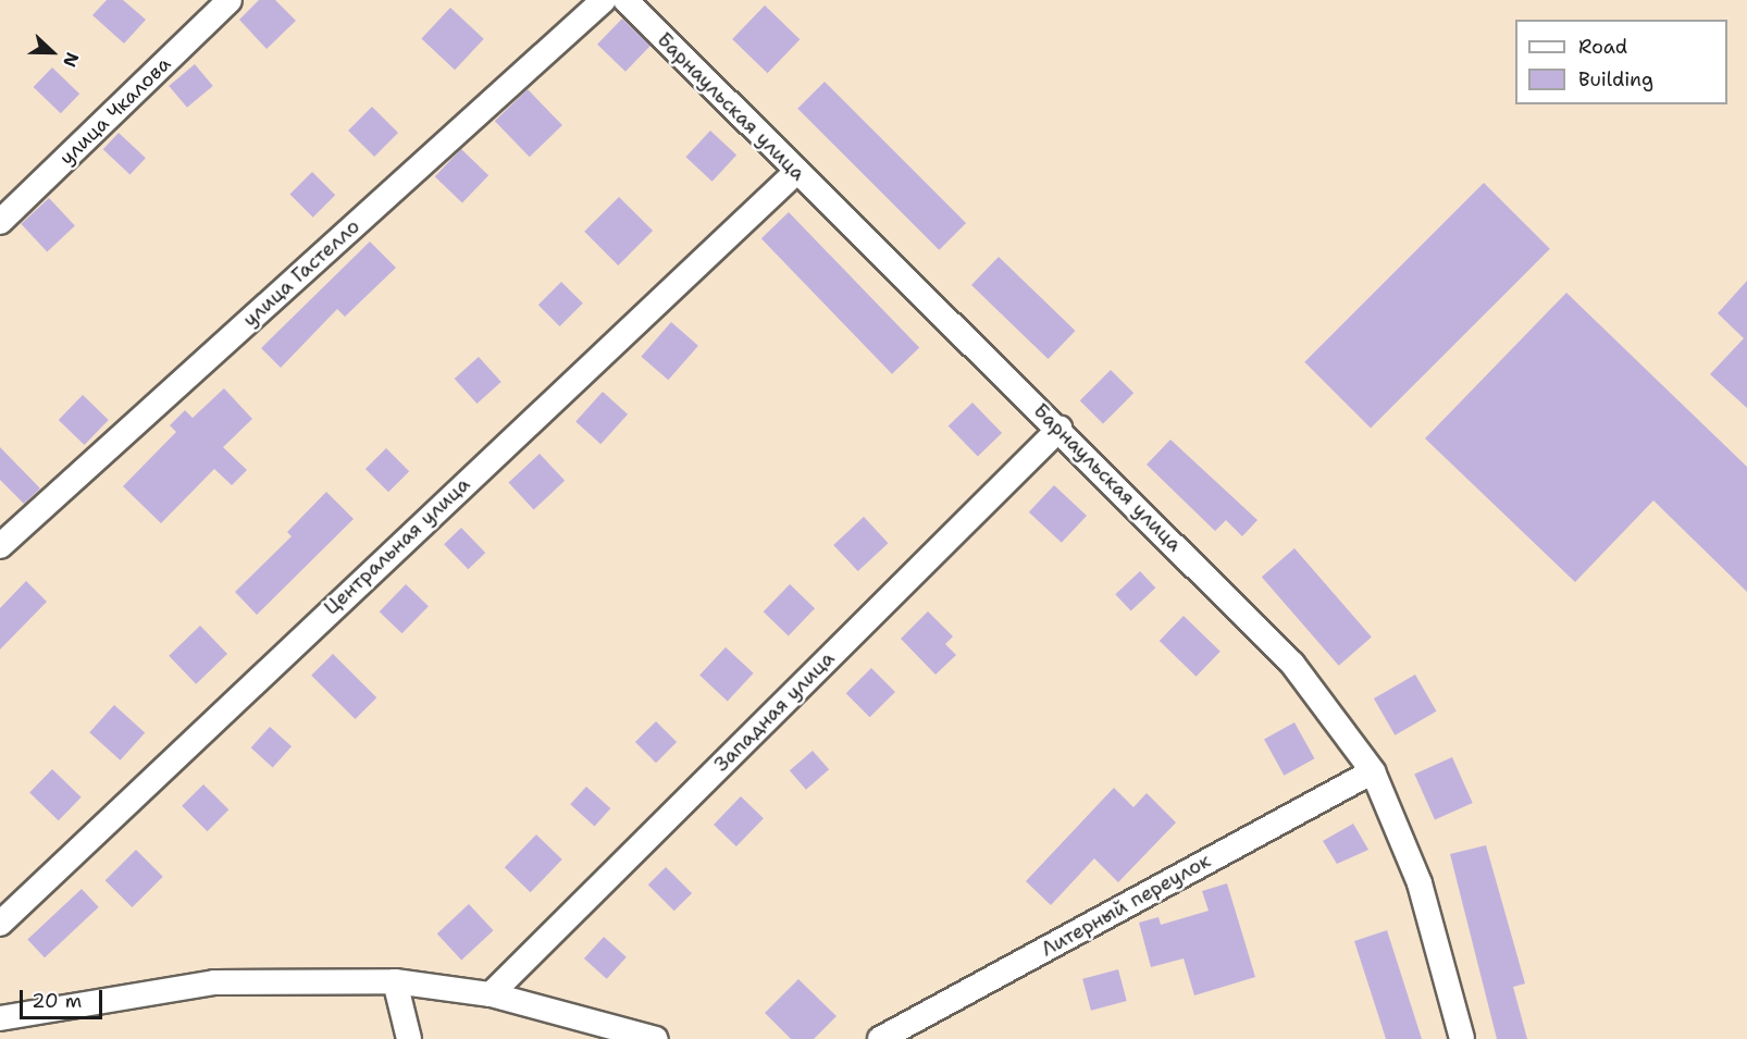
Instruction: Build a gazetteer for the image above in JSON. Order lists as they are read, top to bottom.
{
  "streets": {
    "street": [
      "Барнаульская улица",
      "улица Чкалова",
      "улица Гастелло",
      "Центральная улица",
      "Западная улица",
      "Литерный переулок"
    ]
  },
  "crossings": [
    ["Барнаульская улица", "Центральная улица"],
    ["Барнаульская улица", "Западная улица"],
    ["Барнаульская улица", "Литерный переулок"]
  ],
  "legend": ["Road", "Building"],
  "scale_bar": "20 m",
  "north": "right"
}
